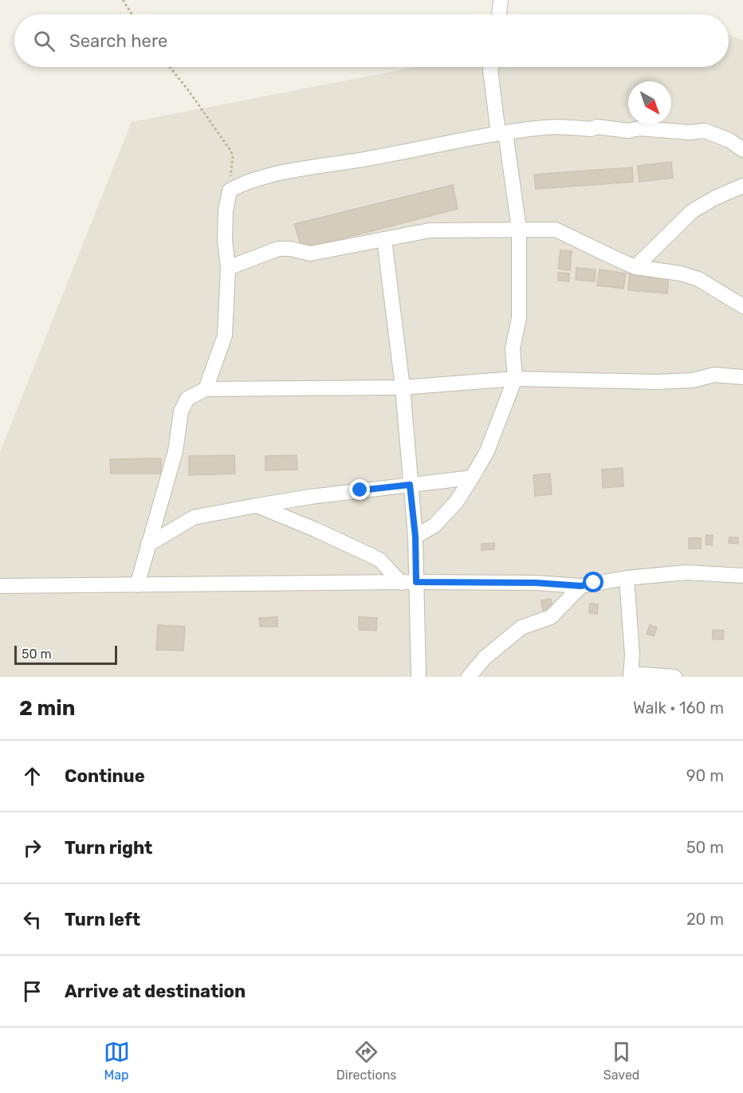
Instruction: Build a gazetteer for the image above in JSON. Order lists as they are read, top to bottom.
{
  "scale_bar": "50 m",
  "north": "bottom right",
  "page": {
    "search": "Search here",
    "scale": "50 m",
    "heading": ["2 min", "Walk · 160 m"],
    "list": [
      ["Continue", "90 m"],
      ["Turn right", "50 m"],
      ["Turn left", "20 m"],
      "Arrive at destination"
    ],
    "nav": ["Map", "Directions", "Saved"]
  }
}
